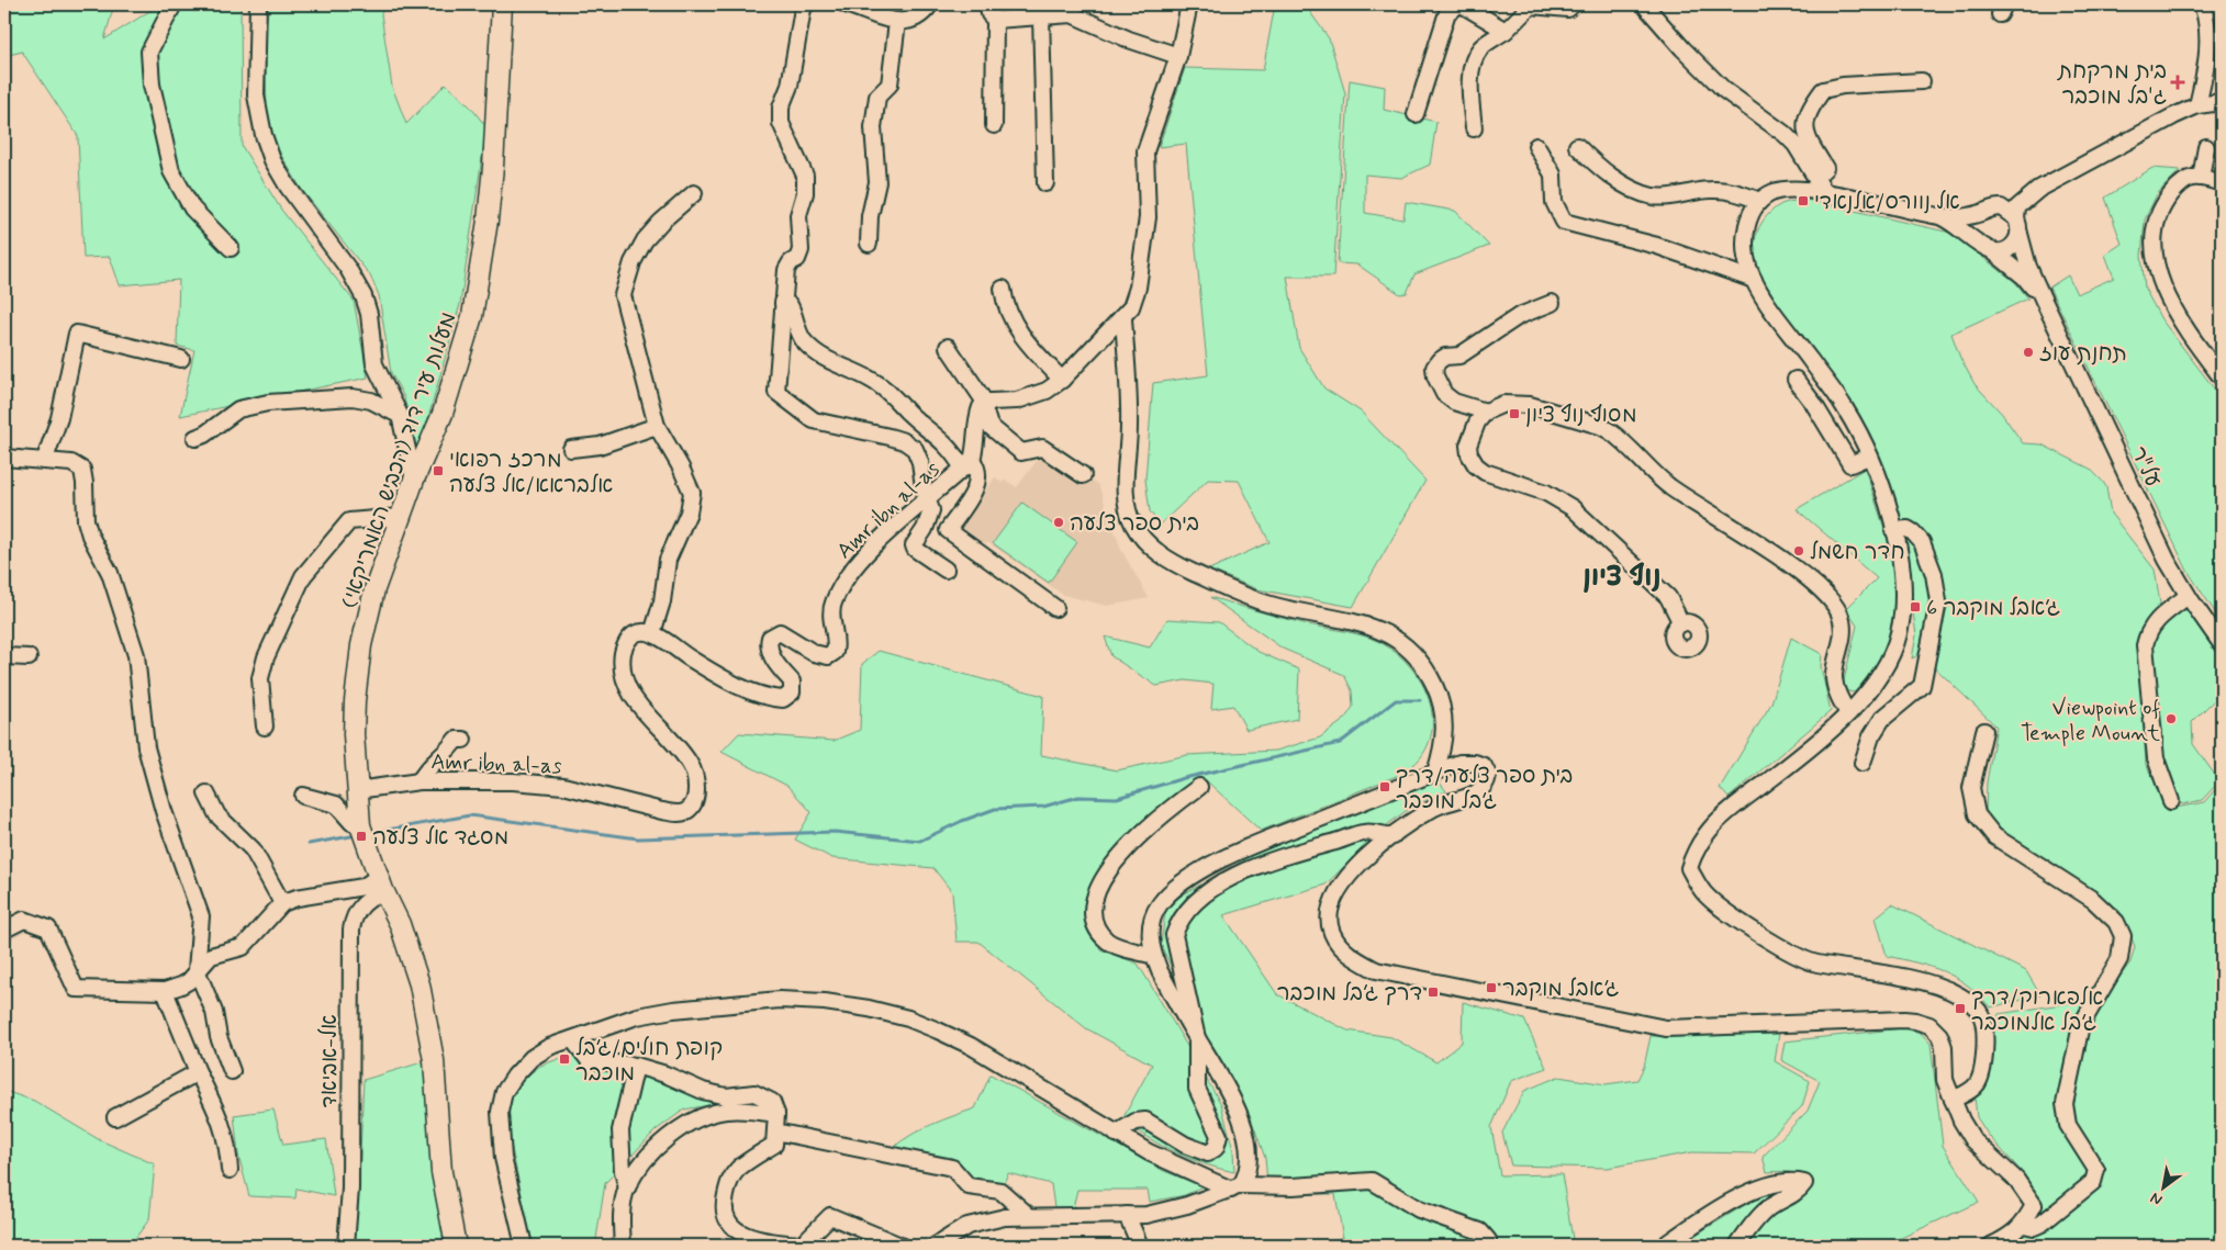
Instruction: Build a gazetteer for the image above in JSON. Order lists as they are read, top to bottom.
{
  "streets": {
    "main road": ["מעלות עיר דוד (הכביש האמריקאי)"],
    "street": ["על\"ר", "Amr ibn al-as", "אל-אביאד"]
  },
  "crossings": [
    ["מעלות עיר דוד (הכביש האמריקאי)", "Amr ibn al-as"],
    ["מעלות עיר דוד (הכביש האמריקאי)", "אל-אביאד"]
  ],
  "districts": ["נוף ציון"],
  "places": {
    "health": ["בית מרקחת ג'בל מוכבר"],
    "transit": [
      "אל נוורס/אלנאדי",
      "מסוף נוף ציון",
      "מרכז רפואי אלבראא/אל צלעה",
      "ג׳אבל מוקבר 6",
      "בית ספר צלעה/דרך ג׳בל מוכבר",
      "מסגד אל צלעה",
      "ג׳אבל מוקבר",
      "דרך ג׳בל מוכבר",
      "אלפארוק/דרך ג׳בל אלמוכבר",
      "קופת חולים/ג׳בל מוכבר"
    ],
    "other": [
      "תחנת עוז",
      "בית ספר צלעה",
      "חדר חשמל",
      "Viewpoint of Temple Mount"
    ]
  },
  "north": "bottom left"
}
